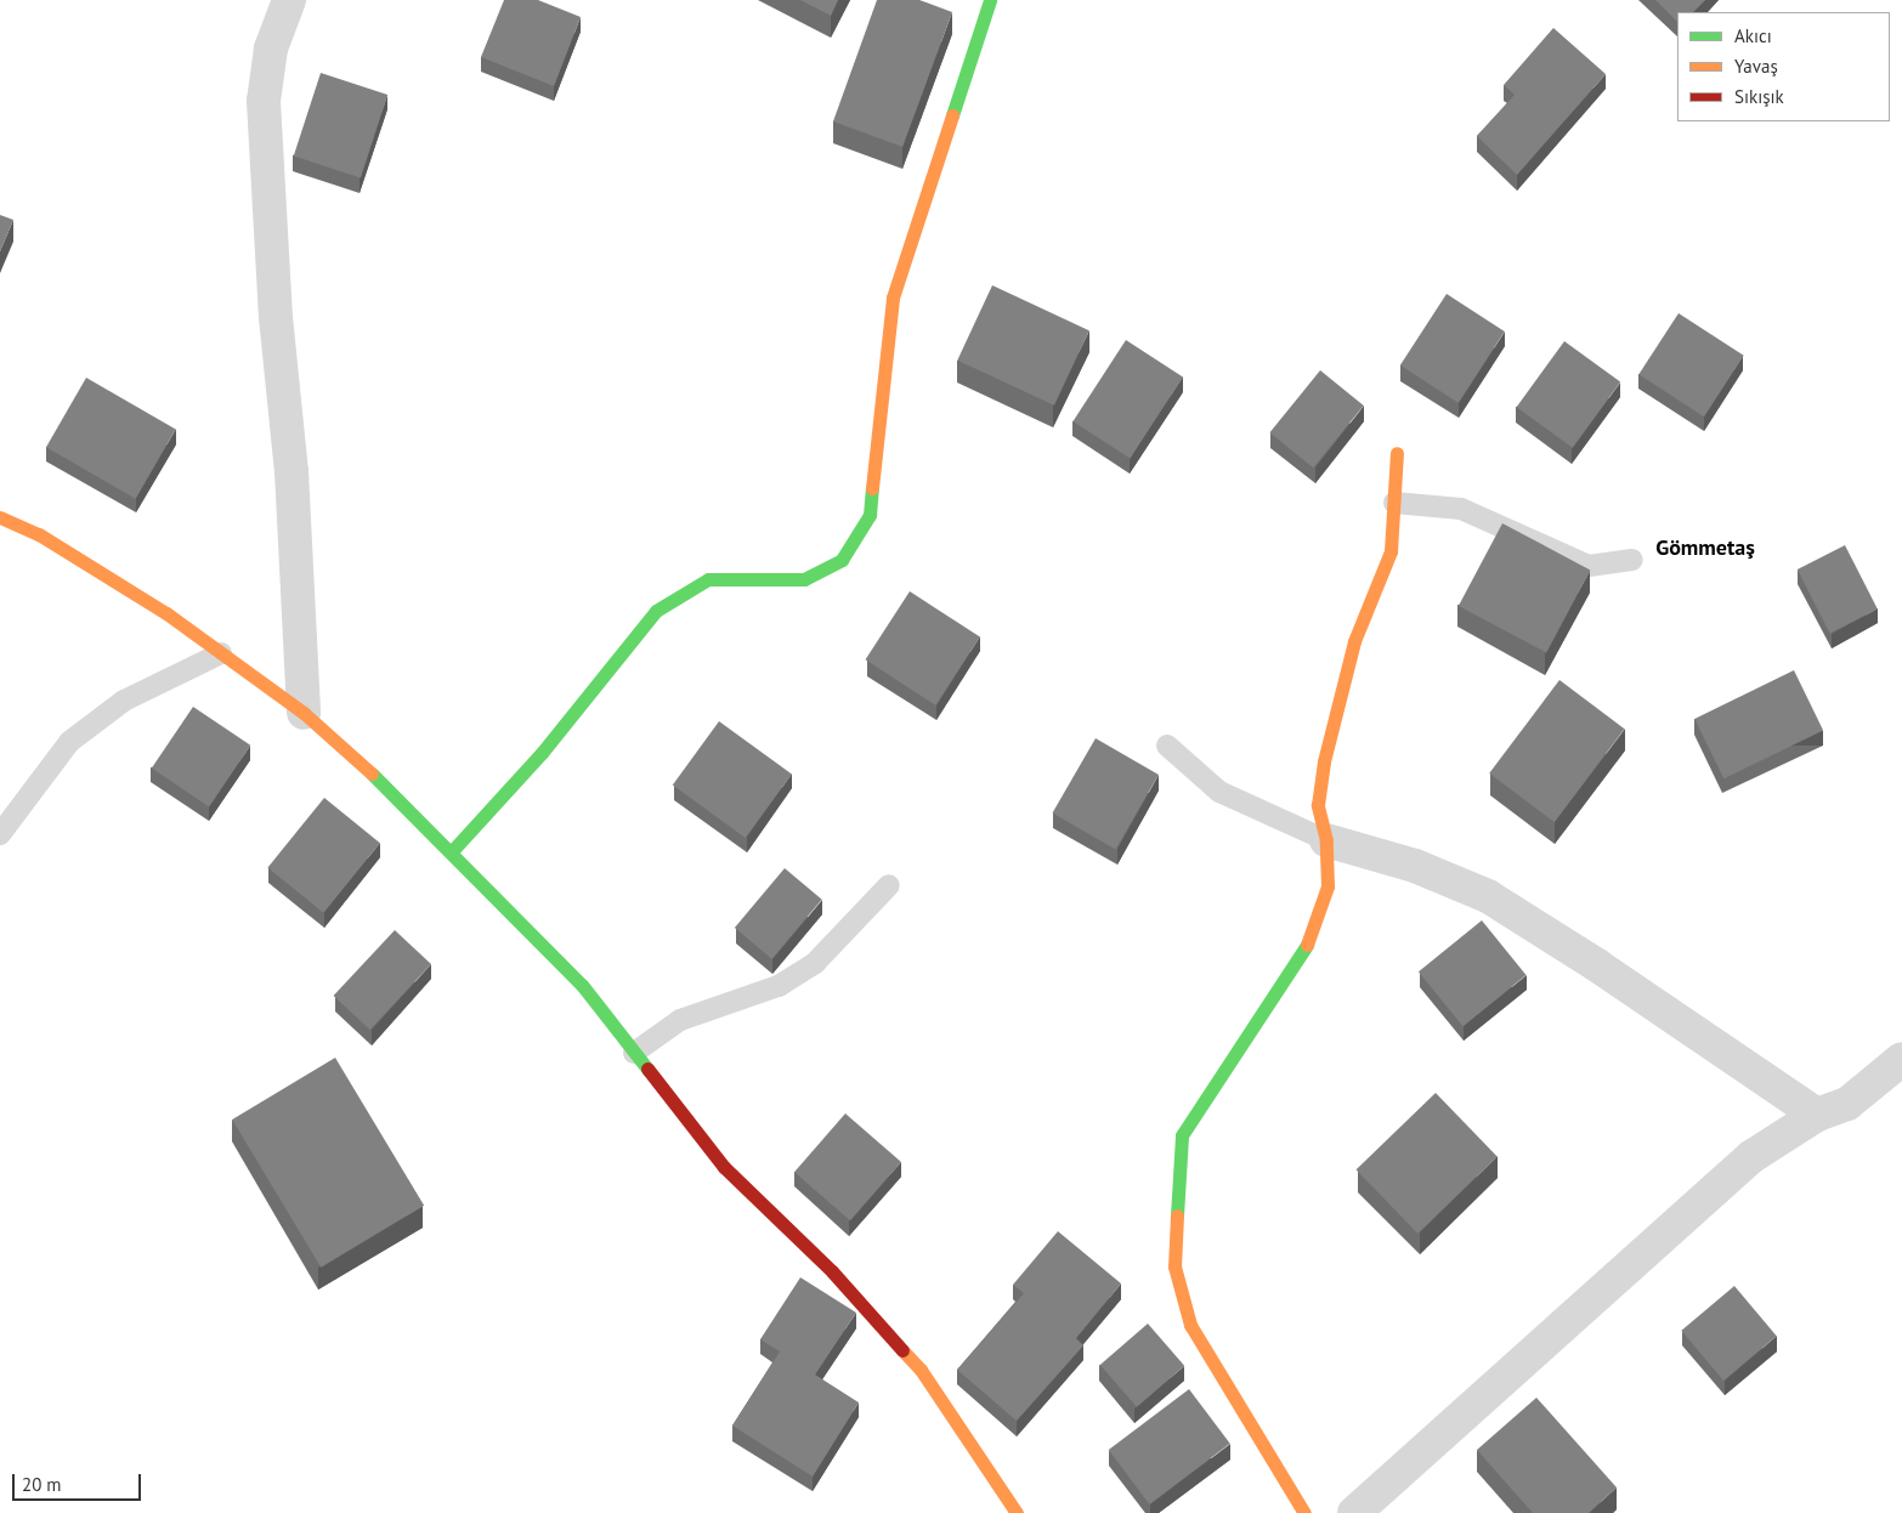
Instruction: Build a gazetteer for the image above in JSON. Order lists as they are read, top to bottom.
{
  "districts": ["Gömmetaş"],
  "legend": ["Akıcı", "Yavaş", "Sıkışık"],
  "scale_bar": "20 m"
}
